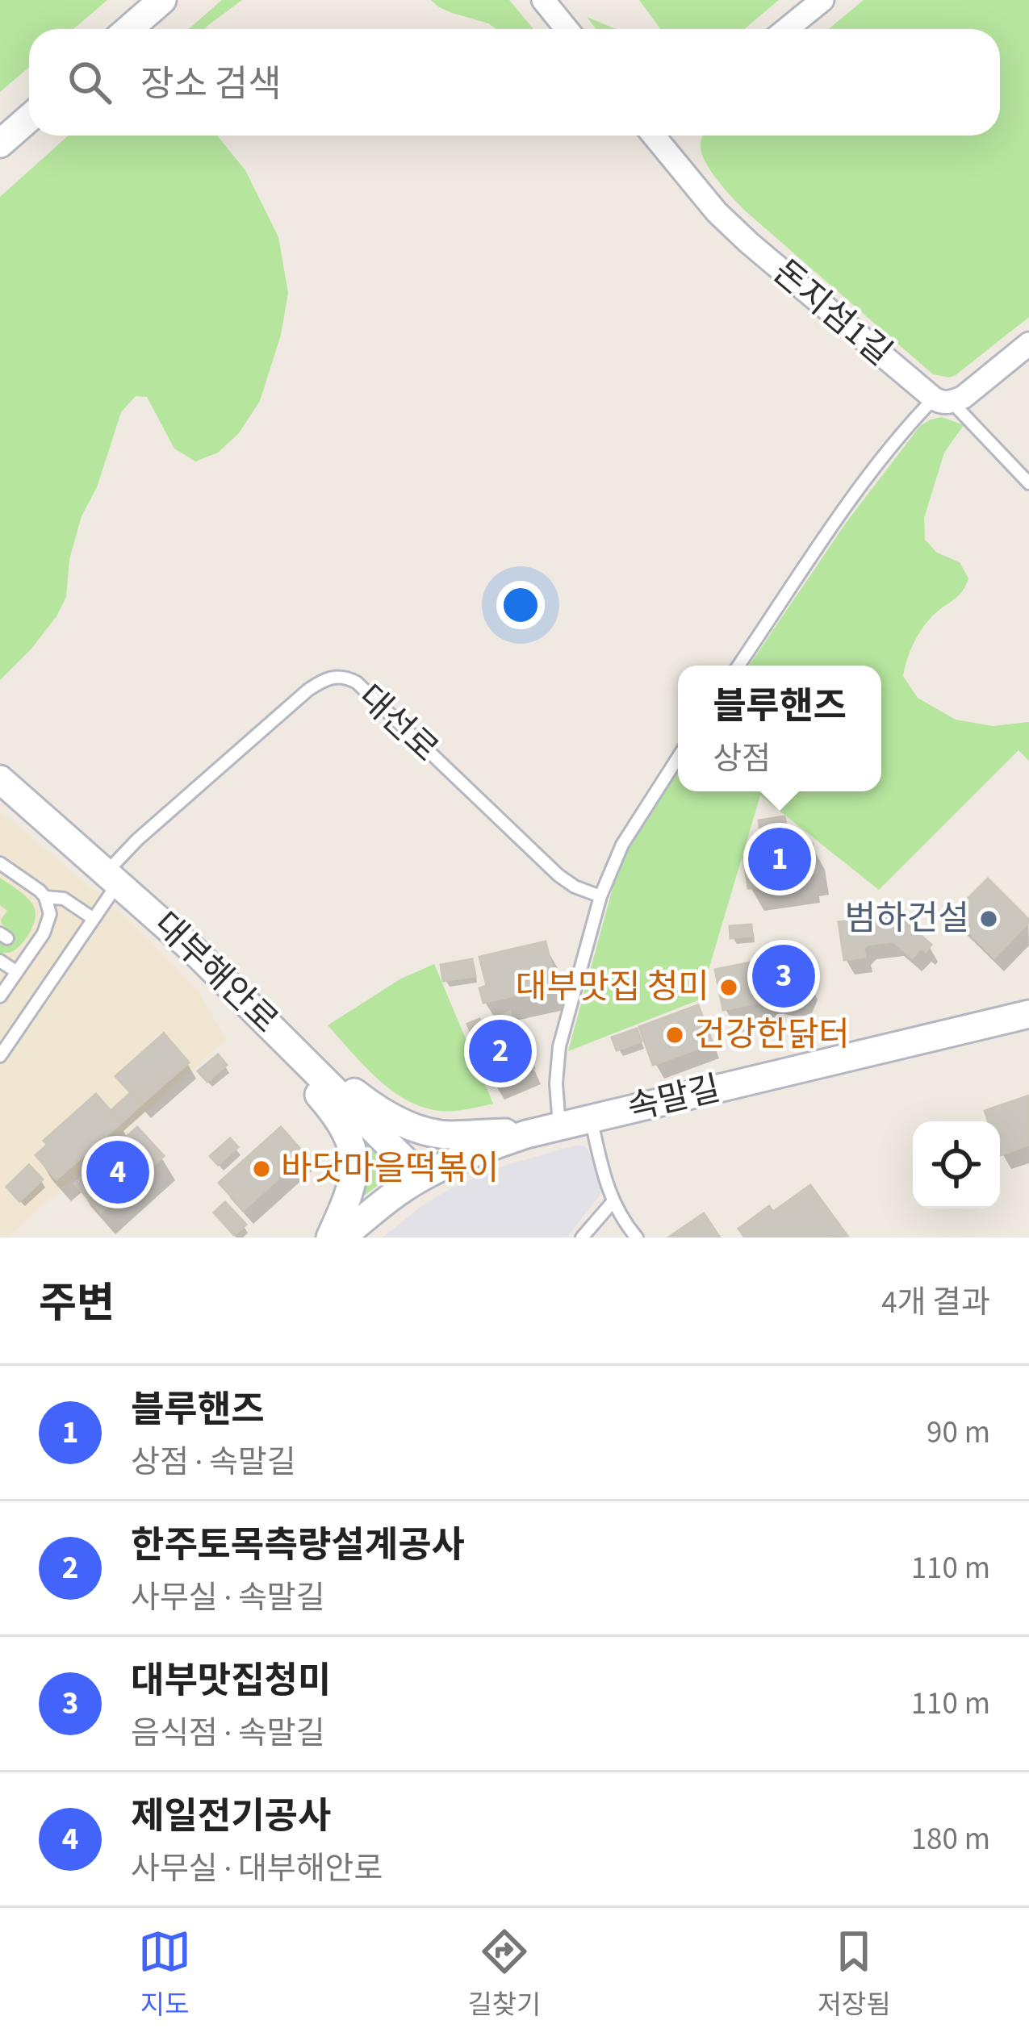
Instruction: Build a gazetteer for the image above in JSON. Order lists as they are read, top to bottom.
{
  "streets": {
    "street": ["돈지섬1길", "대부해안로", "속말길"],
    "lane": ["대선로"]
  },
  "crossings": [
    ["대선로", "대부해안로"],
    ["대부해안로", "속말길"]
  ],
  "places": [
    "범하건설",
    "대부맛집 청미",
    "건강한닭터",
    "바닷마을떡볶이"
  ],
  "page": {
    "search": "장소 검색",
    "popup": ["블루핸즈", "상점"],
    "pins": [
      "1",
      "3",
      "2",
      "4"
    ],
    "heading": ["주변", "4개 결과"],
    "list": [
      {
        "mark": "1",
        "name": "블루핸즈",
        "note": "상점 · 속말길",
        "value": "90 m"
      },
      {
        "mark": "2",
        "name": "한주토목측량설계공사",
        "note": "사무실 · 속말길",
        "value": "110 m"
      },
      {
        "mark": "3",
        "name": "대부맛집청미",
        "note": "음식점 · 속말길",
        "value": "110 m"
      },
      {
        "mark": "4",
        "name": "제일전기공사",
        "note": "사무실 · 대부해안로",
        "value": "180 m"
      }
    ],
    "nav": ["지도", "길찾기", "저장됨"]
  }
}
